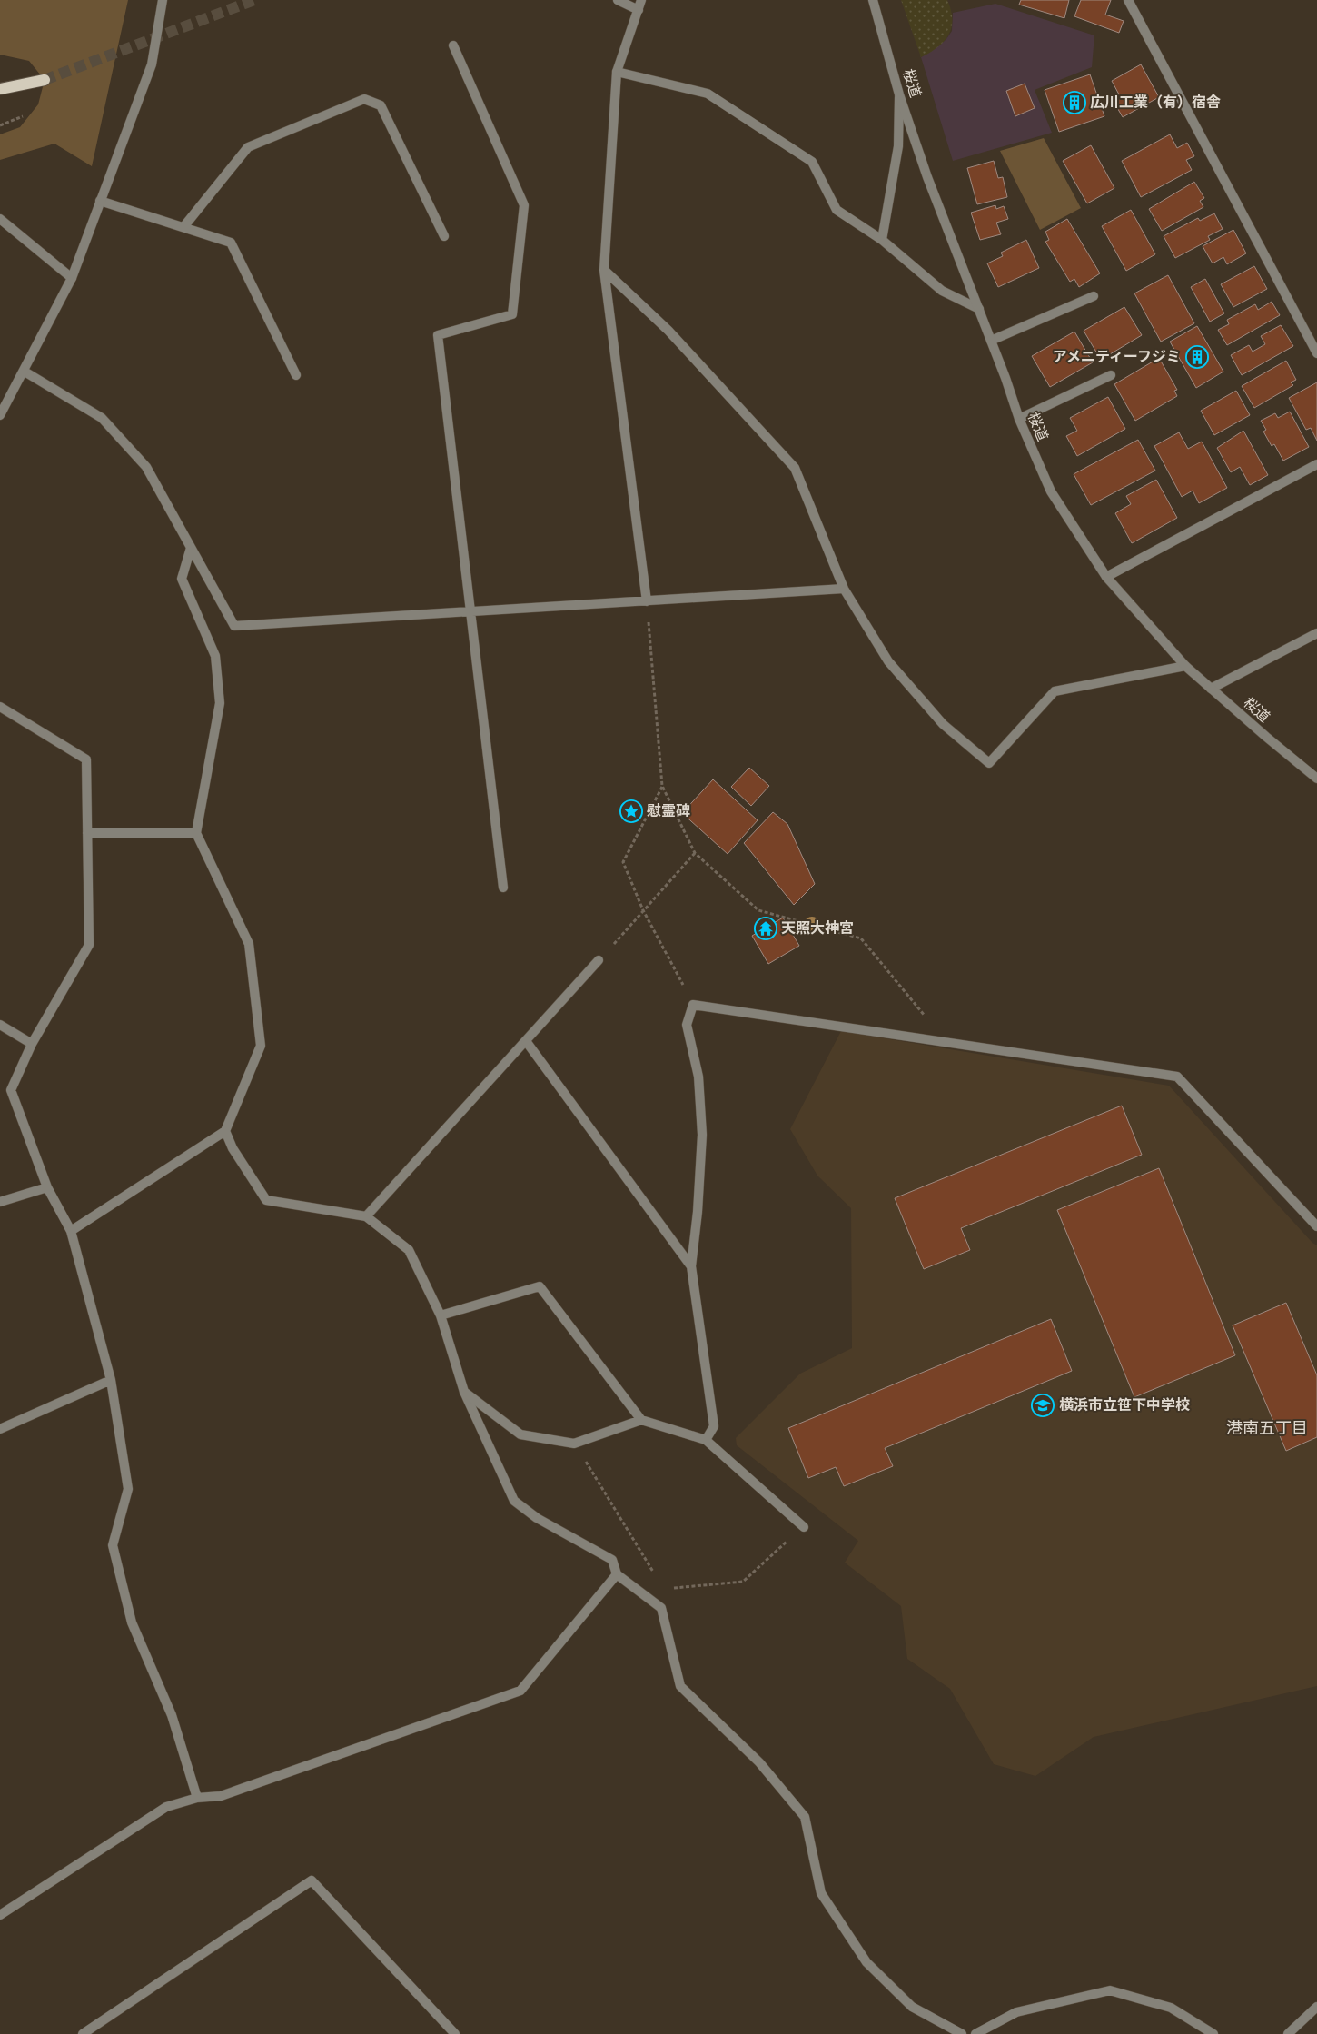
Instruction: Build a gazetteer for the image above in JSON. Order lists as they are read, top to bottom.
{
  "streets": {
    "street": ["桜道"]
  },
  "districts": ["港南五丁目"],
  "places": {
    "building": ["広川工業（有）宿舎", "アメニティーフジミ"],
    "place": ["慰霊碑"],
    "temple": ["天照大神宮"],
    "school or university": ["横浜市立笹下中学校"]
  }
}
